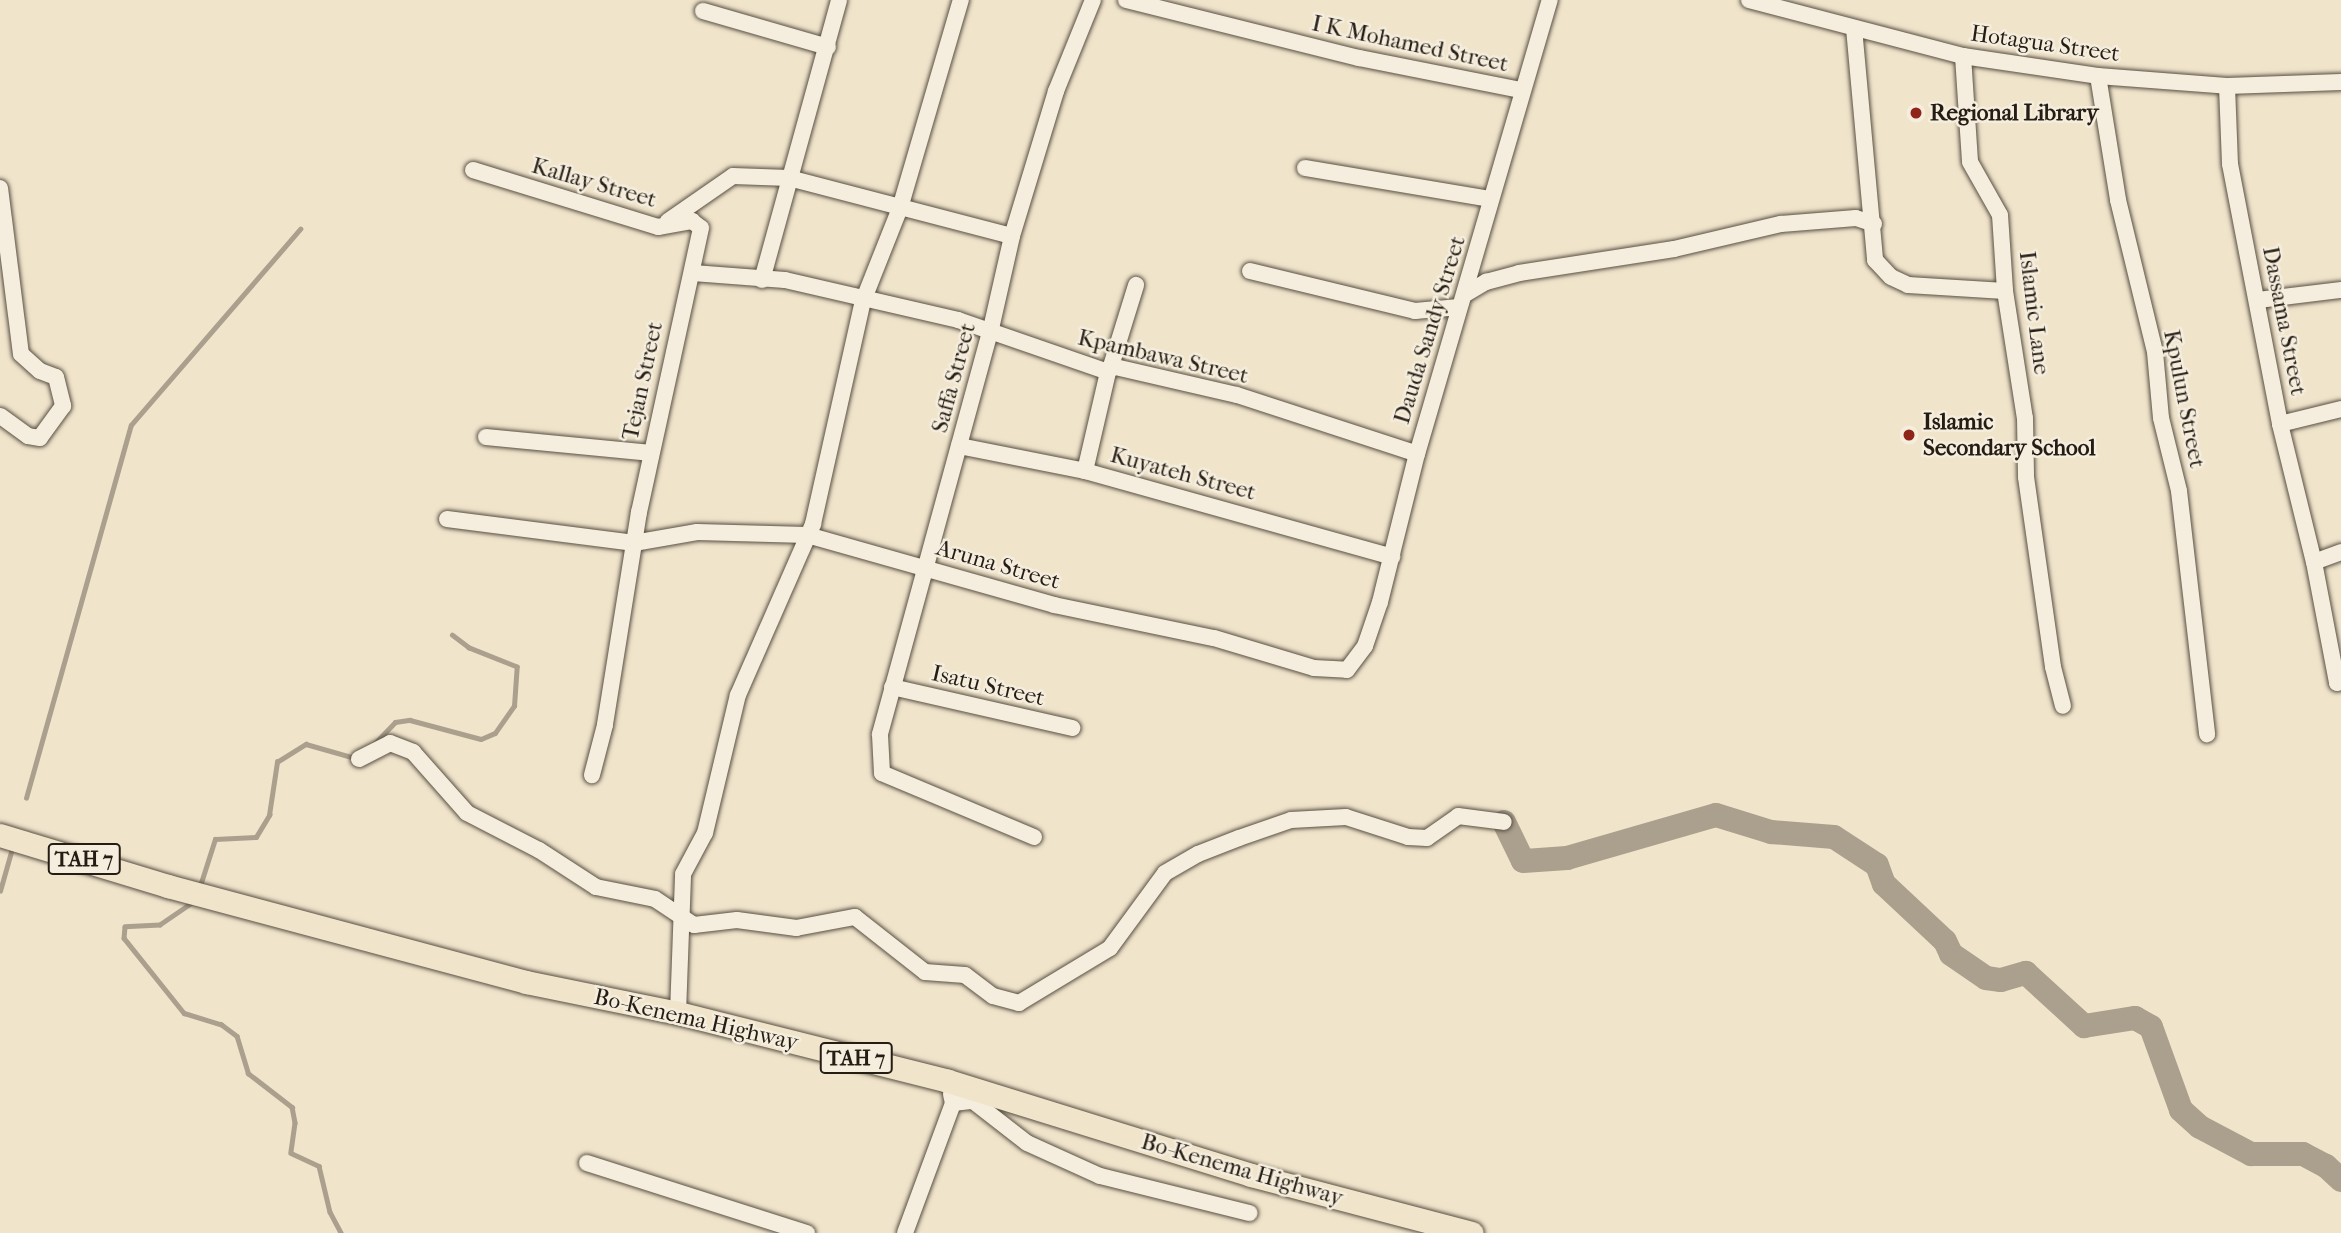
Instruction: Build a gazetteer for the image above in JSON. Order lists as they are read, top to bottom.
{
  "streets": {
    "highway": ["TAH 7", "Bo-Kenema Highway"],
    "street": [
      "I K Mohamed Street",
      "Hotagua Street",
      "Kallay Street",
      "Islamic Lane",
      "Dassama Street",
      "Dauda Sandy Street",
      "Kpambawa Street",
      "Saffa Street",
      "Tejan Street",
      "Kpulun Street",
      "Kuyateh Street",
      "Aruna Street",
      "Isatu Street"
    ]
  },
  "crossings": [
    ["I K Mohamed Street", "Dauda Sandy Street"],
    ["Hotagua Street", "Islamic Lane"],
    ["Hotagua Street", "Dassama Street"],
    ["Hotagua Street", "Kpulun Street"],
    ["Kallay Street", "Tejan Street"],
    ["Dauda Sandy Street", "Kpambawa Street"],
    ["Dauda Sandy Street", "Kuyateh Street"],
    ["Dauda Sandy Street", "Aruna Street"],
    ["Kpambawa Street", "Saffa Street"],
    ["Kpambawa Street", "Tejan Street"],
    ["Saffa Street", "Kuyateh Street"],
    ["Saffa Street", "Aruna Street"],
    ["Saffa Street", "Isatu Street"],
    ["Tejan Street", "Aruna Street"]
  ],
  "places": ["Regional Library", "Islamic Secondary School"]
}
